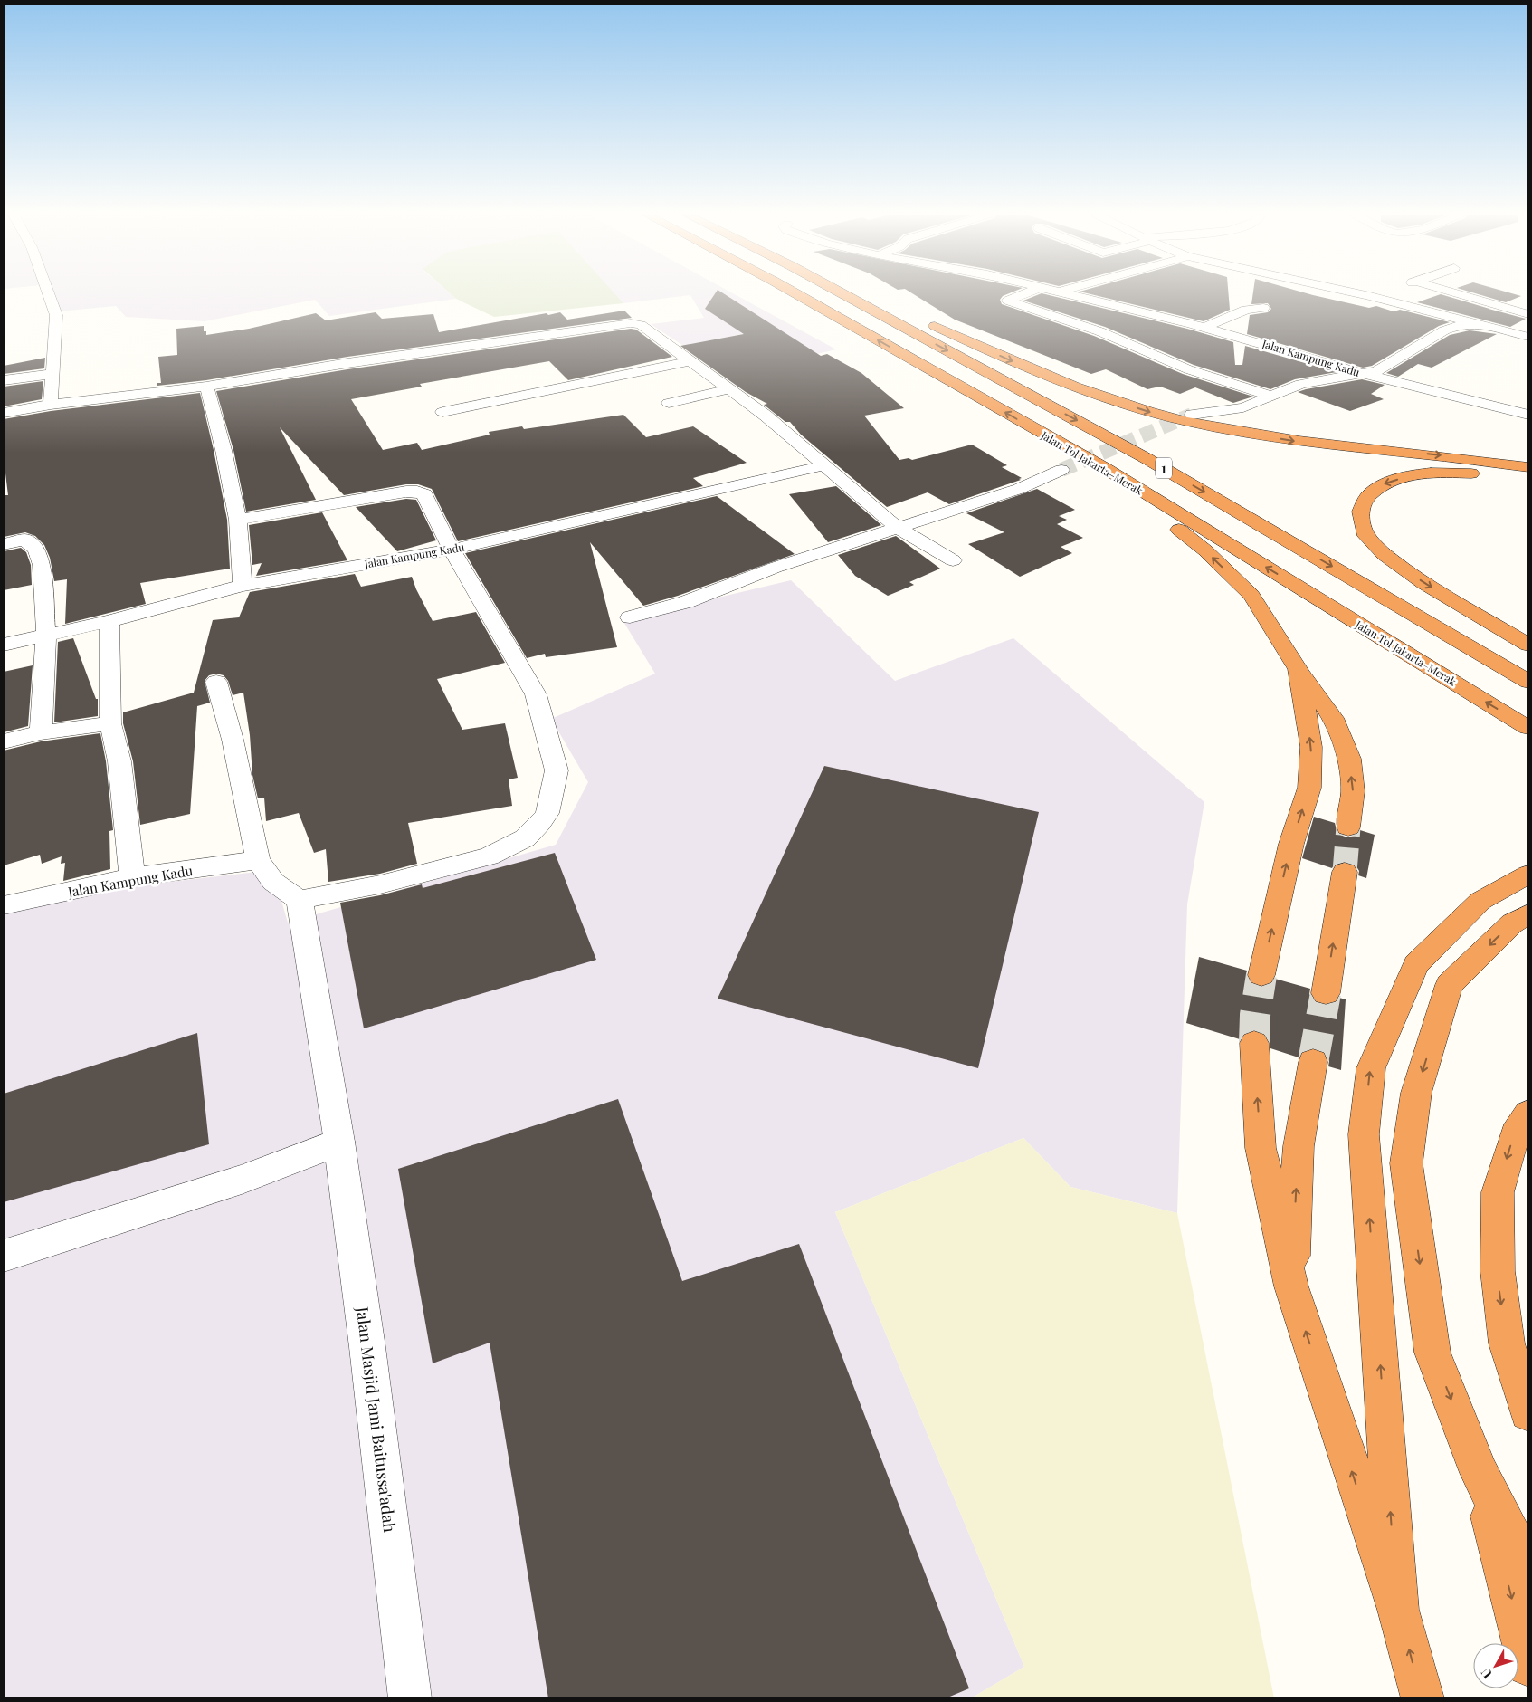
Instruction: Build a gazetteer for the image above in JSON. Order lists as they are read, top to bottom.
{
  "streets": {
    "highway": ["Jalan Tol Jakarta–Merak", "1"],
    "street": ["Jalan Kampung Kadu", "Jalan Masjid Jami Baitussa'adah"]
  },
  "north": "bottom left"
}
